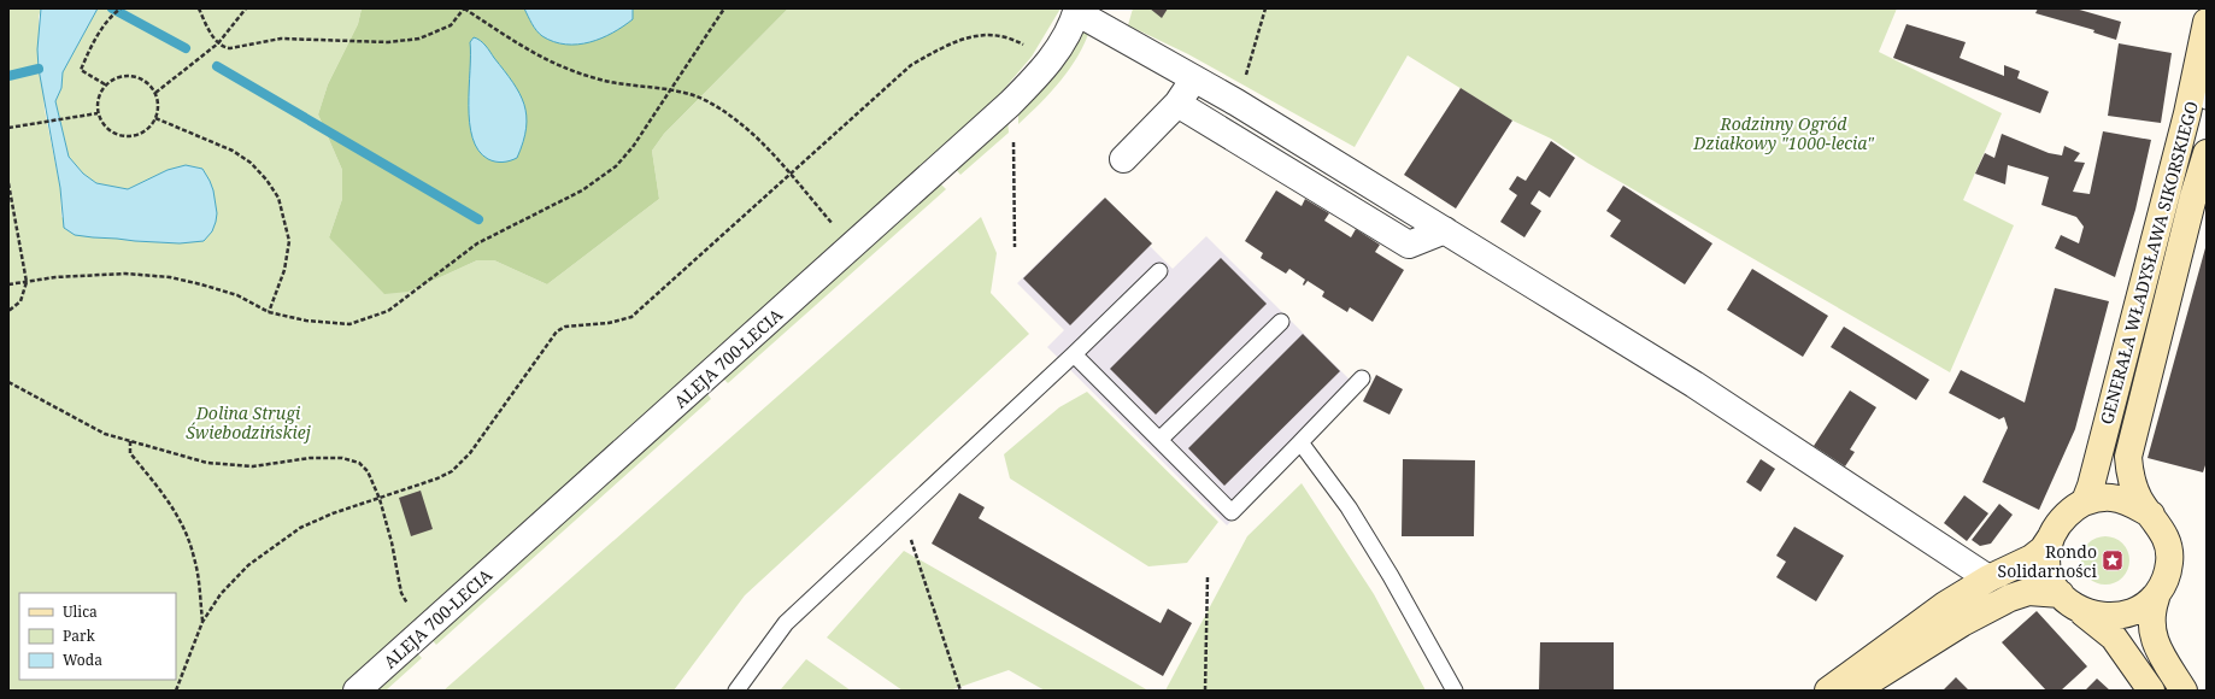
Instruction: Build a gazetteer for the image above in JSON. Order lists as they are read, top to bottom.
{
  "streets": {
    "street": ["GENERAŁA WŁADYSŁAWA SIKORSKIEGO", "ALEJA 700-LECIA"]
  },
  "parks": ["Rodzinny Ogród Działkowy \"1000-lecia\"", "Dolina Strugi Świebodzińskiej"],
  "places": {
    "place": ["Rondo Solidarności"]
  },
  "legend": ["Ulica", "Park", "Woda"]
}
